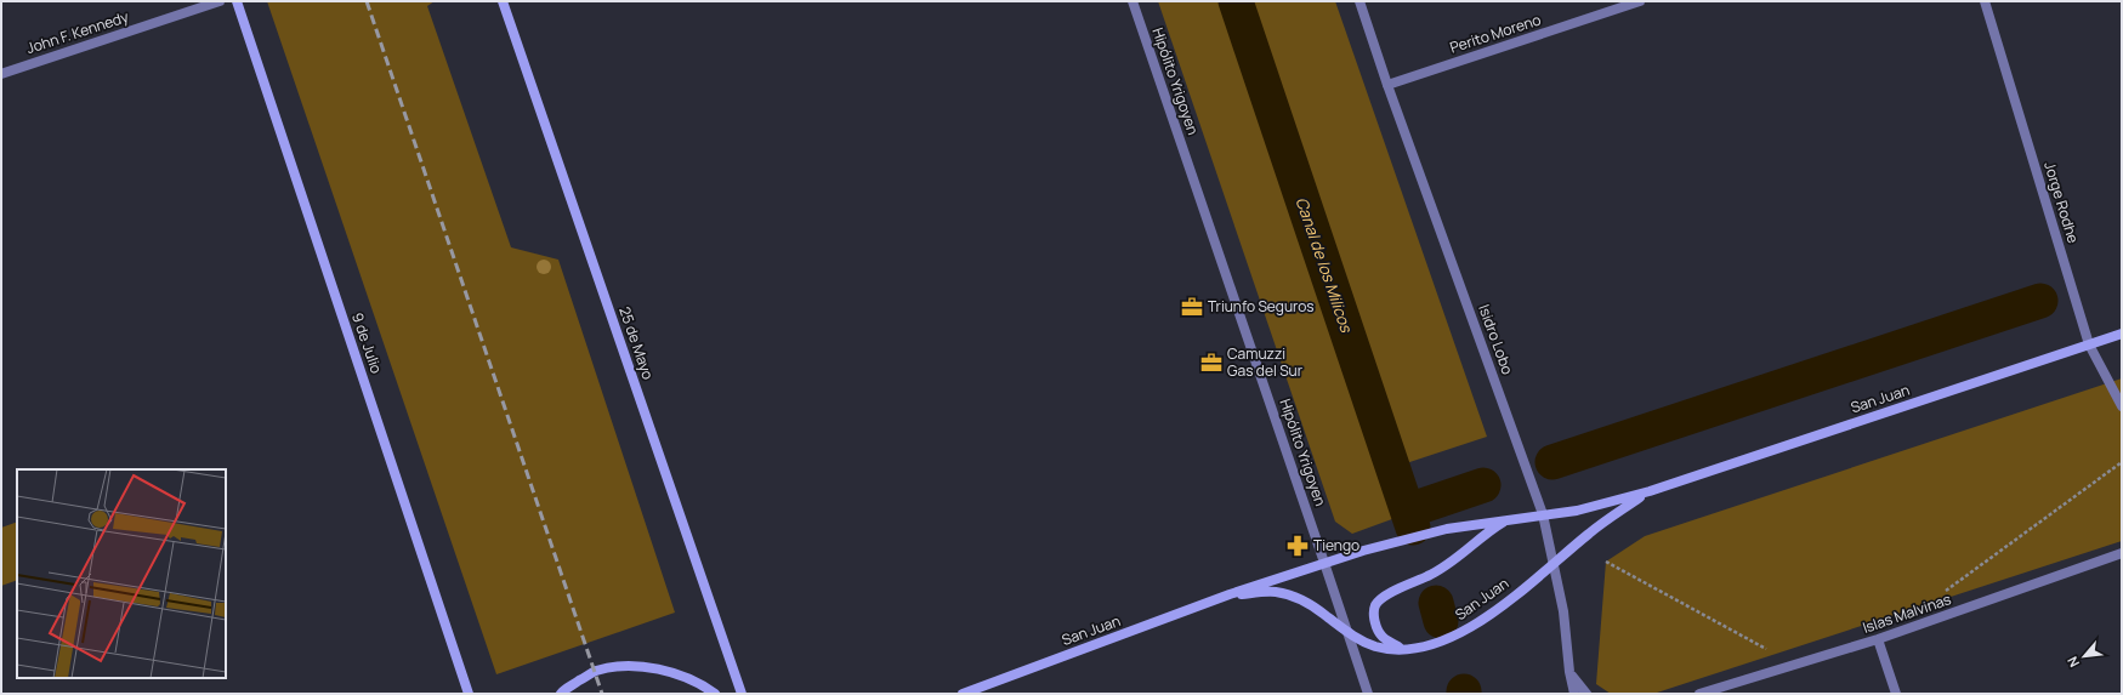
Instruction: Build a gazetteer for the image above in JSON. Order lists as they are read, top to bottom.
{
  "streets": {
    "main road": ["9 de Julio", "25 de Mayo", "San Juan"],
    "street": [
      "John F. Kennedy",
      "Perito Moreno",
      "Hipólito Yrigoyen",
      "Jorge Rodhe",
      "Isidro Lobo",
      "Islas Malvinas"
    ]
  },
  "crossings": [
    ["Perito Moreno", "Isidro Lobo"],
    ["Hipólito Yrigoyen", "San Juan"],
    ["Jorge Rodhe", "San Juan"],
    ["Isidro Lobo", "San Juan"]
  ],
  "water": ["Canal de los Milicos"],
  "places": {
    "office": ["Triunfo Seguros", "Camuzzi Gas del Sur"],
    "pharmacy": ["Tiengo"]
  },
  "north": "bottom left"
}
